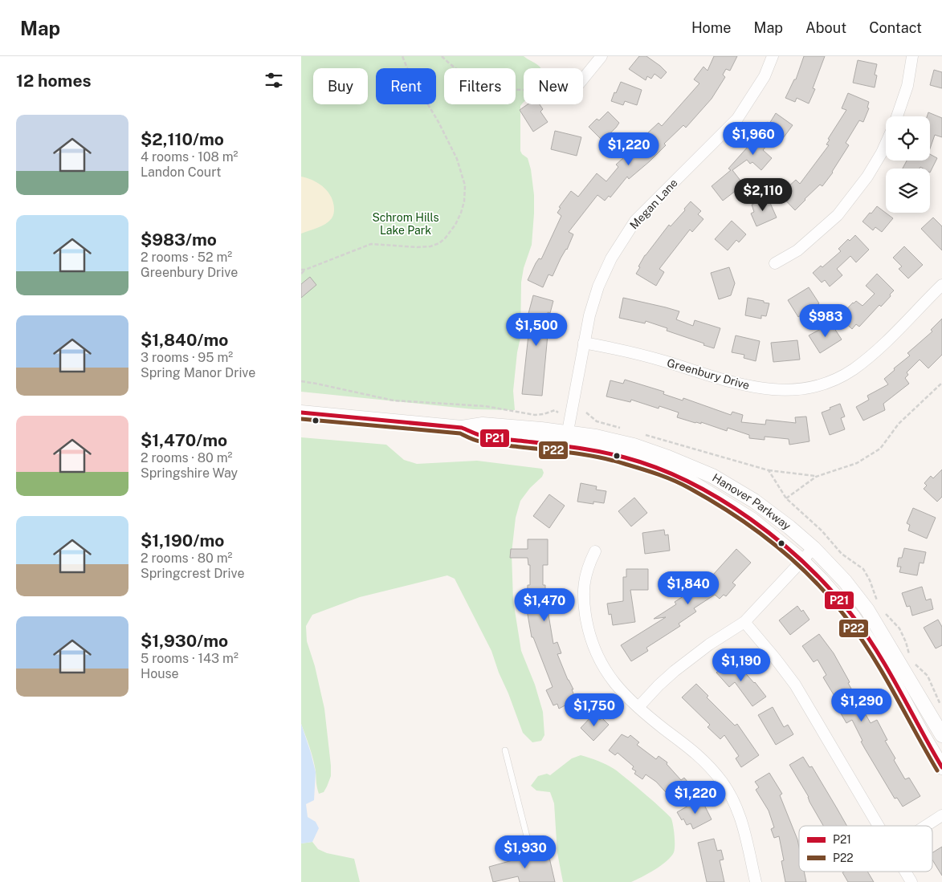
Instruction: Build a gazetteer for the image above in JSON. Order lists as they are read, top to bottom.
{
  "streets": {
    "street": ["Megan Lane", "Greenbury Drive", "Hanover Parkway"]
  },
  "crossings": [
    ["Megan Lane", "Greenbury Drive"],
    ["Megan Lane", "Hanover Parkway"]
  ],
  "parks": ["Schrom Hills Lake Park"],
  "lines": ["transit line P21", "transit line P22"],
  "legend": ["P21", "P22"],
  "page": {
    "header": "Map",
    "nav": [
      "Home",
      "Map",
      "About",
      "Contact"
    ],
    "heading": "12 homes",
    "chip": [
      "Buy",
      "Rent",
      "Filters",
      "New"
    ],
    "list": [
      {
        "name": "$2,110/mo",
        "note": "4 rooms · 108 m² · Landon Court"
      },
      {
        "name": "$983/mo",
        "note": "2 rooms · 52 m² · Greenbury Drive"
      },
      {
        "name": "$1,840/mo",
        "note": "3 rooms · 95 m² · Spring Manor Drive"
      },
      {
        "name": "$1,470/mo",
        "note": "2 rooms · 80 m² · Springshire Way"
      },
      {
        "name": "$1,190/mo",
        "note": "2 rooms · 80 m² · Springcrest Drive"
      },
      {
        "name": "$1,930/mo",
        "note": "5 rooms · 143 m² · House"
      }
    ],
    "price": [
      "$1,960",
      "$1,220",
      "$2,110",
      "$983",
      "$1,500",
      "$1,840",
      "$1,470",
      "$1,190",
      "$1,290",
      "$1,750",
      "$1,220",
      "$1,930"
    ]
  }
}
